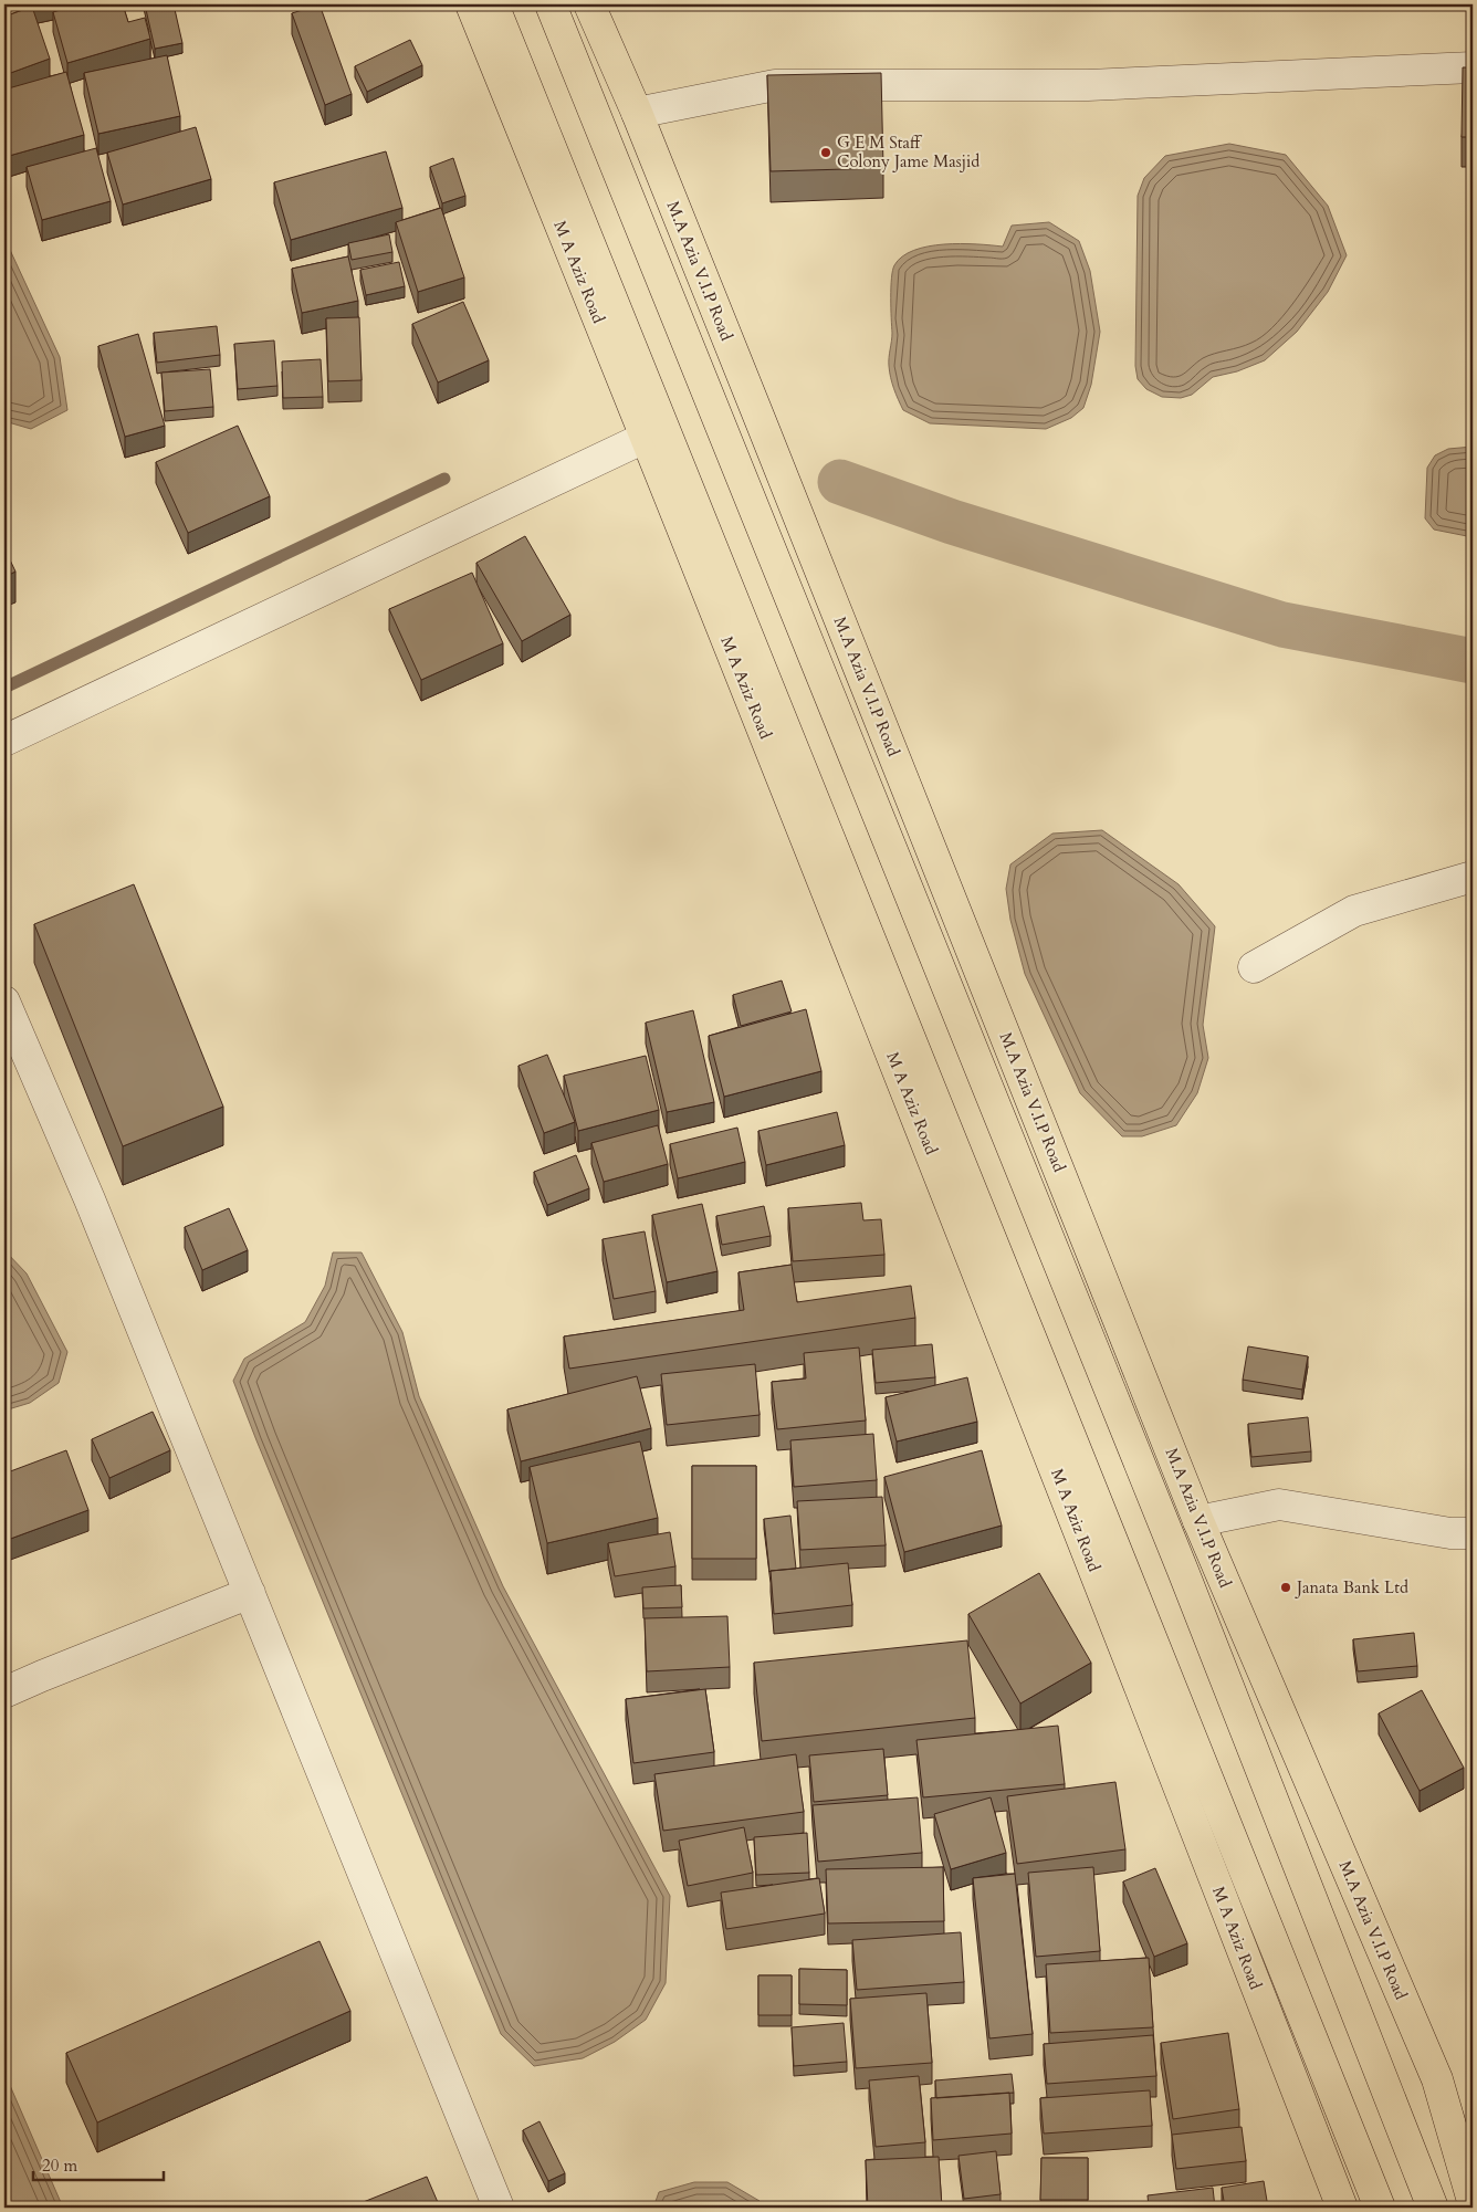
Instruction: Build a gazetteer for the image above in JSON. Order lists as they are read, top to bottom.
{
  "streets": {
    "main road": ["M.A Azia V.I.P Road", "M A Aziz Road"]
  },
  "places": ["G E M Staff Colony Jame Masjid", "Janata Bank Ltd"],
  "scale_bar": "20 m"
}
